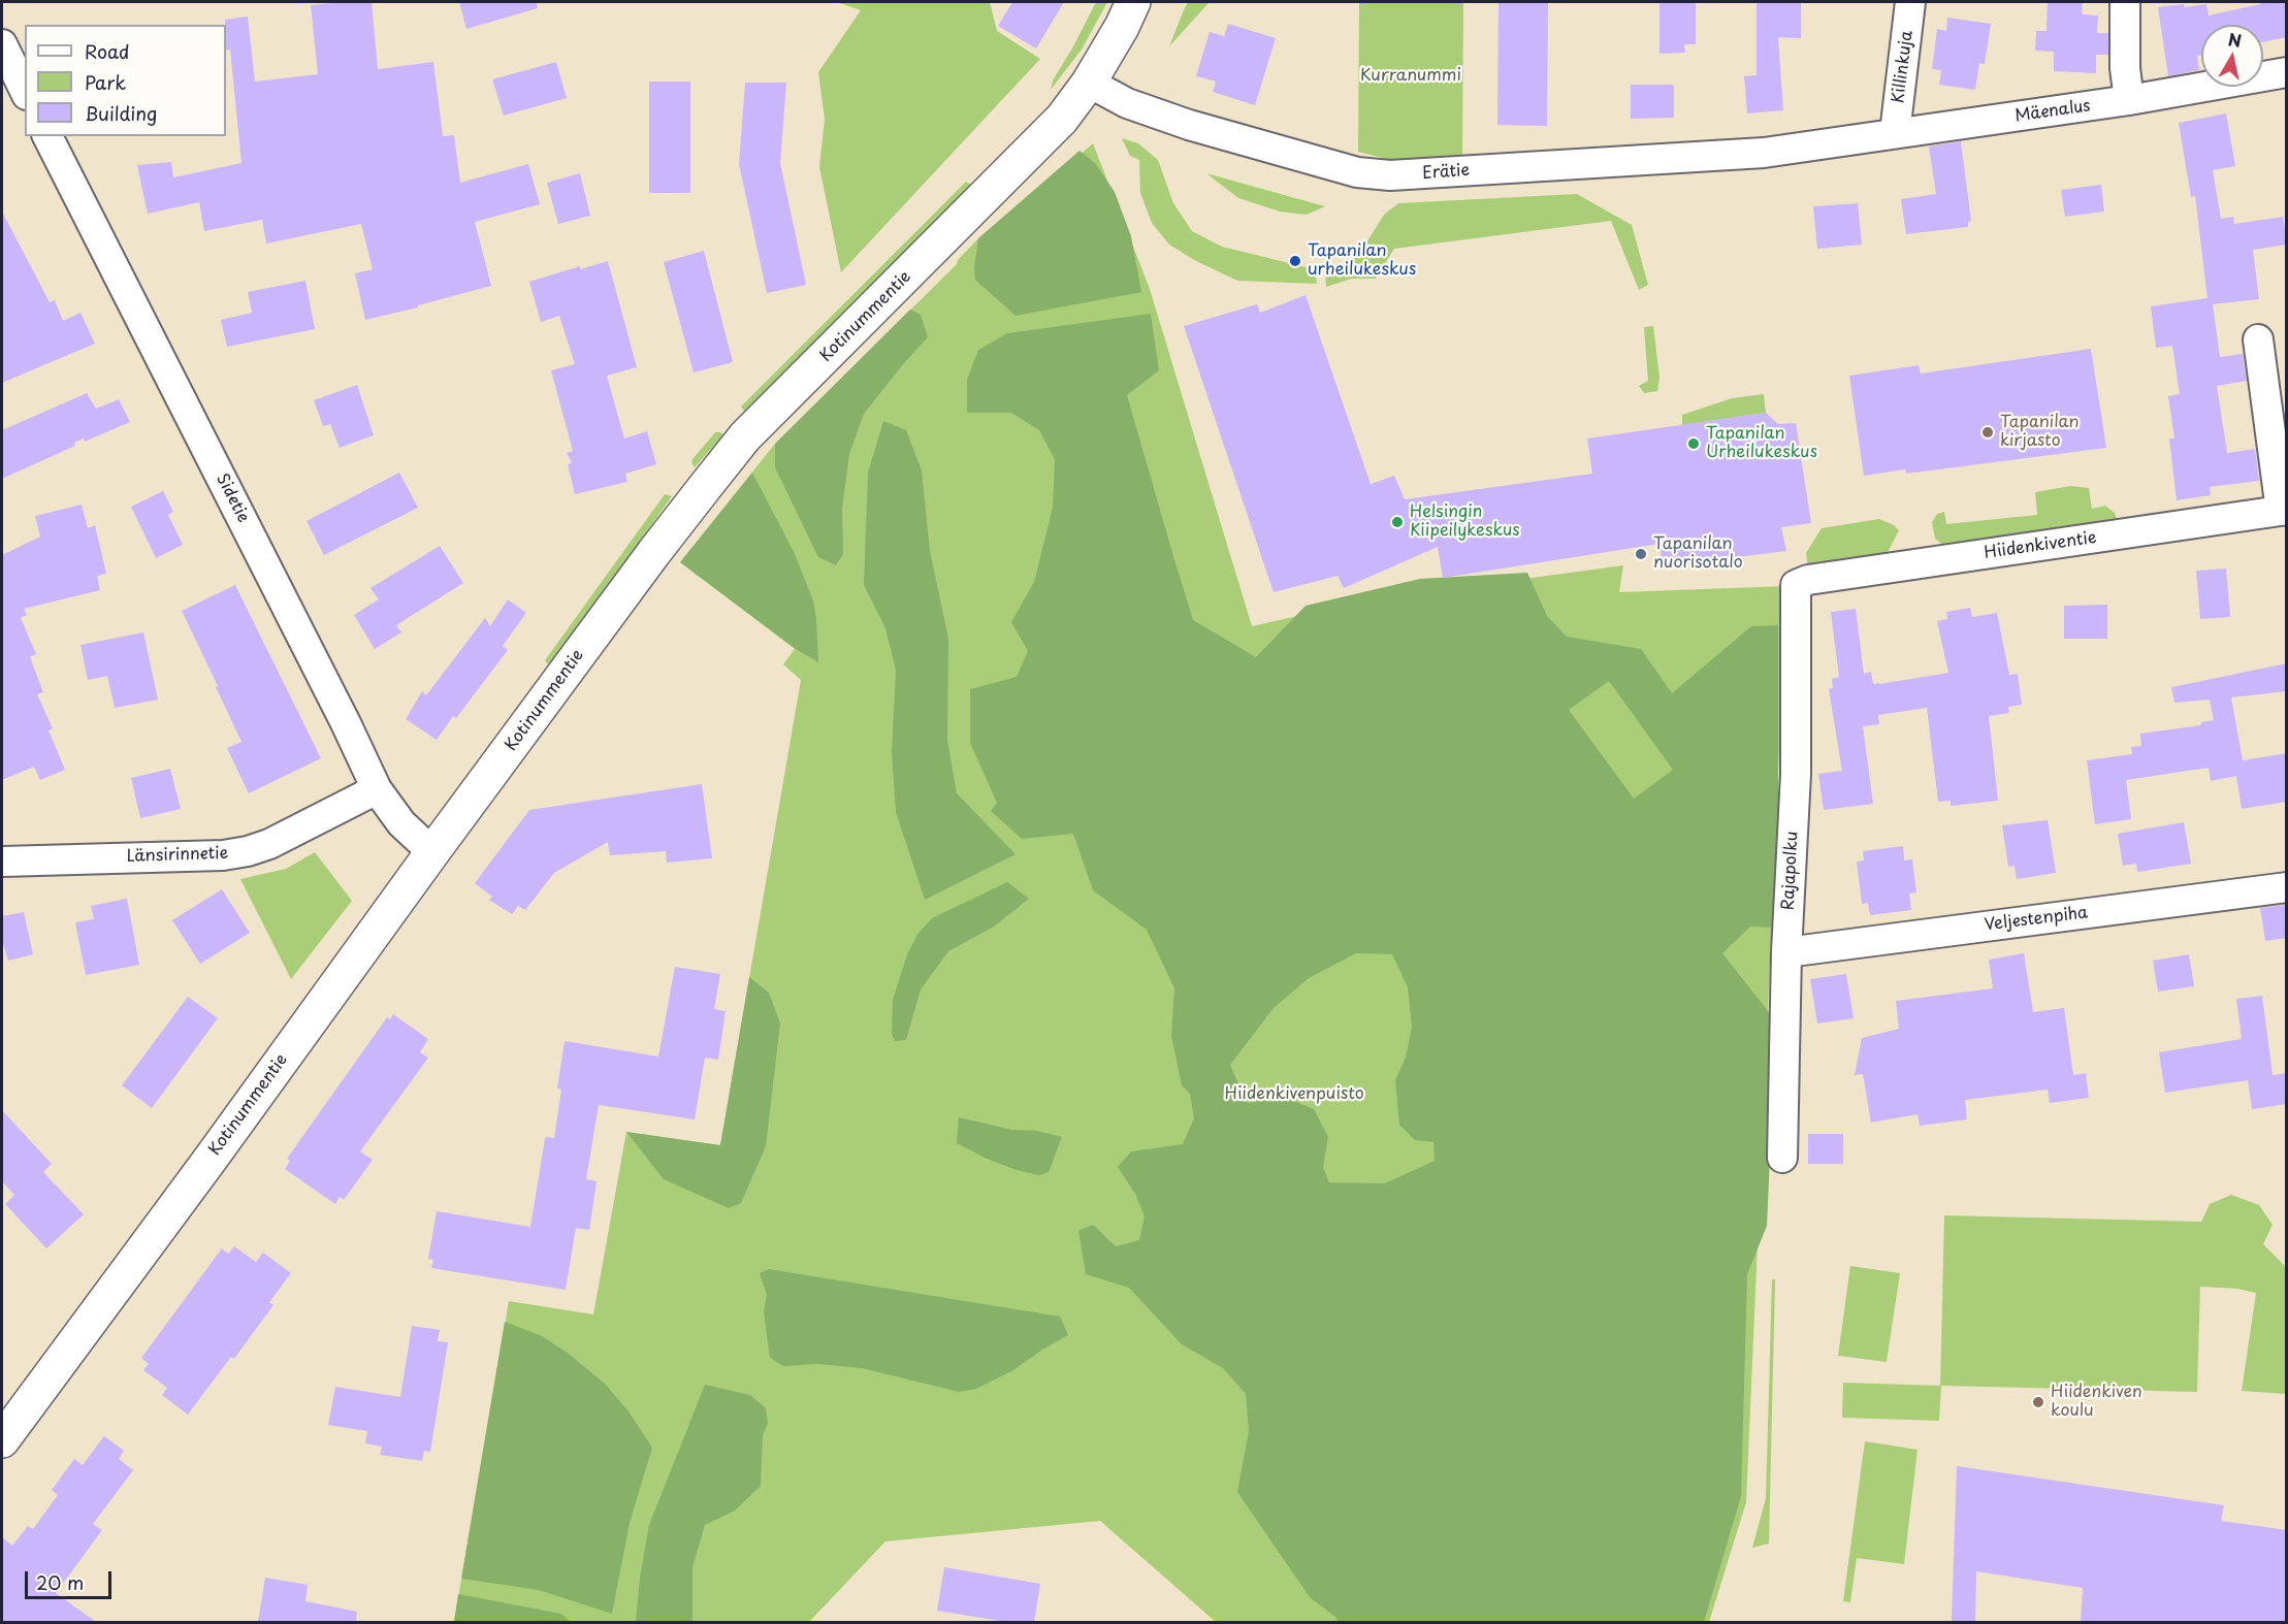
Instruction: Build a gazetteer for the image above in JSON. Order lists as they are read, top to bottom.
{
  "streets": {
    "main road": ["Kotinummentie"],
    "street": [
      "Killinkuja",
      "Mäenalus",
      "Erätie",
      "Sidetie",
      "Hiidenkiventie",
      "Länsirinnetie",
      "Rajapolku",
      "Veljestenpiha"
    ]
  },
  "crossings": [
    ["Killinkuja", "Mäenalus"],
    ["Mäenalus", "Erätie"],
    ["Erätie", "Kotinummentie"],
    ["Kotinummentie", "Sidetie"],
    ["Sidetie", "Länsirinnetie"],
    ["Hiidenkiventie", "Rajapolku"],
    ["Rajapolku", "Veljestenpiha"]
  ],
  "parks": ["Kurranummi", "Hiidenkivenpuisto"],
  "places": [
    "Tapanilan urheilukeskus",
    "Tapanilan kirjasto",
    "Tapanilan Urheilukeskus",
    "Helsingin Kiipeilykeskus",
    "Tapanilan nuorisotalo",
    "Hiidenkiven koulu"
  ],
  "legend": ["Road", "Park", "Building"],
  "scale_bar": "20 m",
  "north": "top"
}
